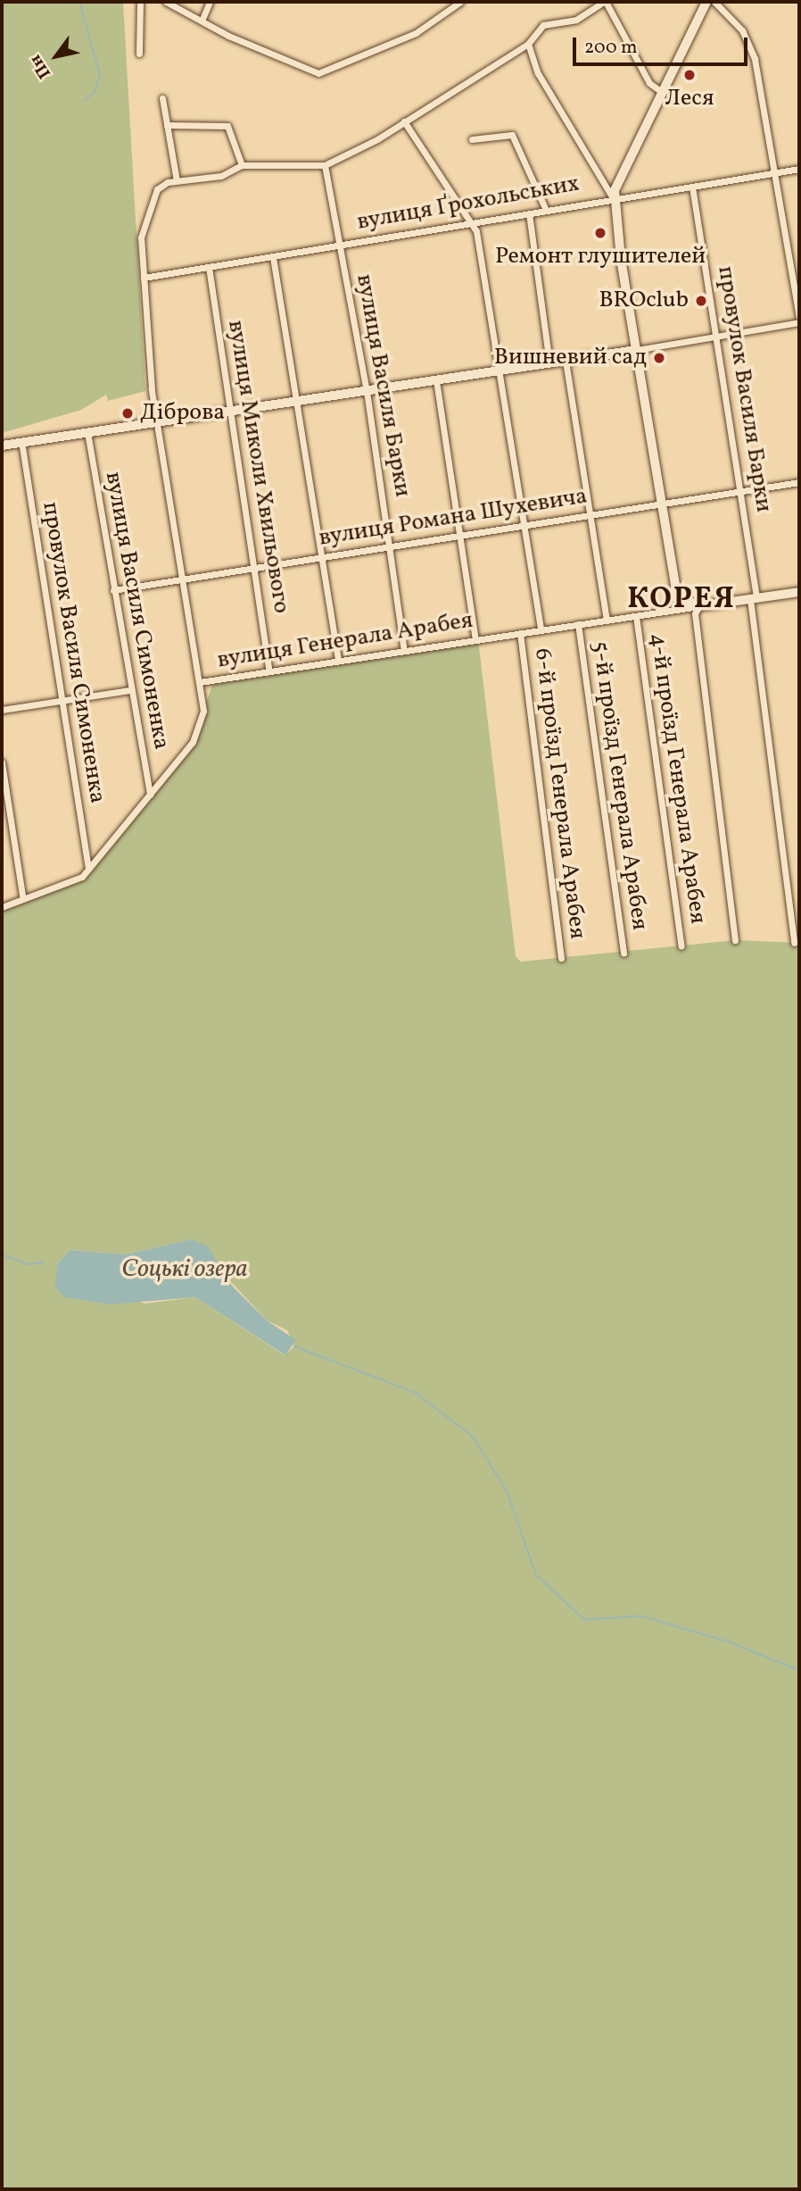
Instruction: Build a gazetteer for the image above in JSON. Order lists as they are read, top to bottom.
{
  "streets": {
    "street": [
      "вулиця Ґрохольських",
      "вулиця Василя Барки",
      "провулок Василя Барки",
      "вулиця Миколи Хвильового",
      "вулиця Романа Шухевича",
      "вулиця Василя Симоненка",
      "вулиця Генерала Арабея",
      "провулок Василя Симоненка",
      "4-й проїзд Генерала Арабея",
      "5-й проїзд Генерала Арабея",
      "6-й проїзд Генерала Арабея"
    ]
  },
  "crossings": [
    ["вулиця Ґрохольських", "вулиця Василя Барки"],
    ["вулиця Ґрохольських", "провулок Василя Барки"],
    ["вулиця Ґрохольських", "вулиця Миколи Хвильового"],
    ["вулиця Василя Барки", "вулиця Романа Шухевича"],
    ["вулиця Василя Барки", "вулиця Генерала Арабея"],
    ["провулок Василя Барки", "вулиця Романа Шухевича"],
    ["вулиця Миколи Хвильового", "вулиця Романа Шухевича"],
    ["вулиця Миколи Хвильового", "вулиця Генерала Арабея"],
    ["вулиця Романа Шухевича", "вулиця Василя Симоненка"],
    ["вулиця Василя Симоненка", "вулиця Генерала Арабея"],
    ["вулиця Генерала Арабея", "провулок Василя Симоненка"],
    ["вулиця Генерала Арабея", "4-й проїзд Генерала Арабея"],
    ["вулиця Генерала Арабея", "5-й проїзд Генерала Арабея"],
    ["вулиця Генерала Арабея", "6-й проїзд Генерала Арабея"]
  ],
  "districts": ["КОРЕЯ"],
  "water": ["Соцькі озера"],
  "places": [
    "Леся",
    "Ремонт глушителей",
    "BROclub",
    "Вишневий сад",
    "Діброва"
  ],
  "scale_bar": "200 m",
  "north": "bottom left"
}
